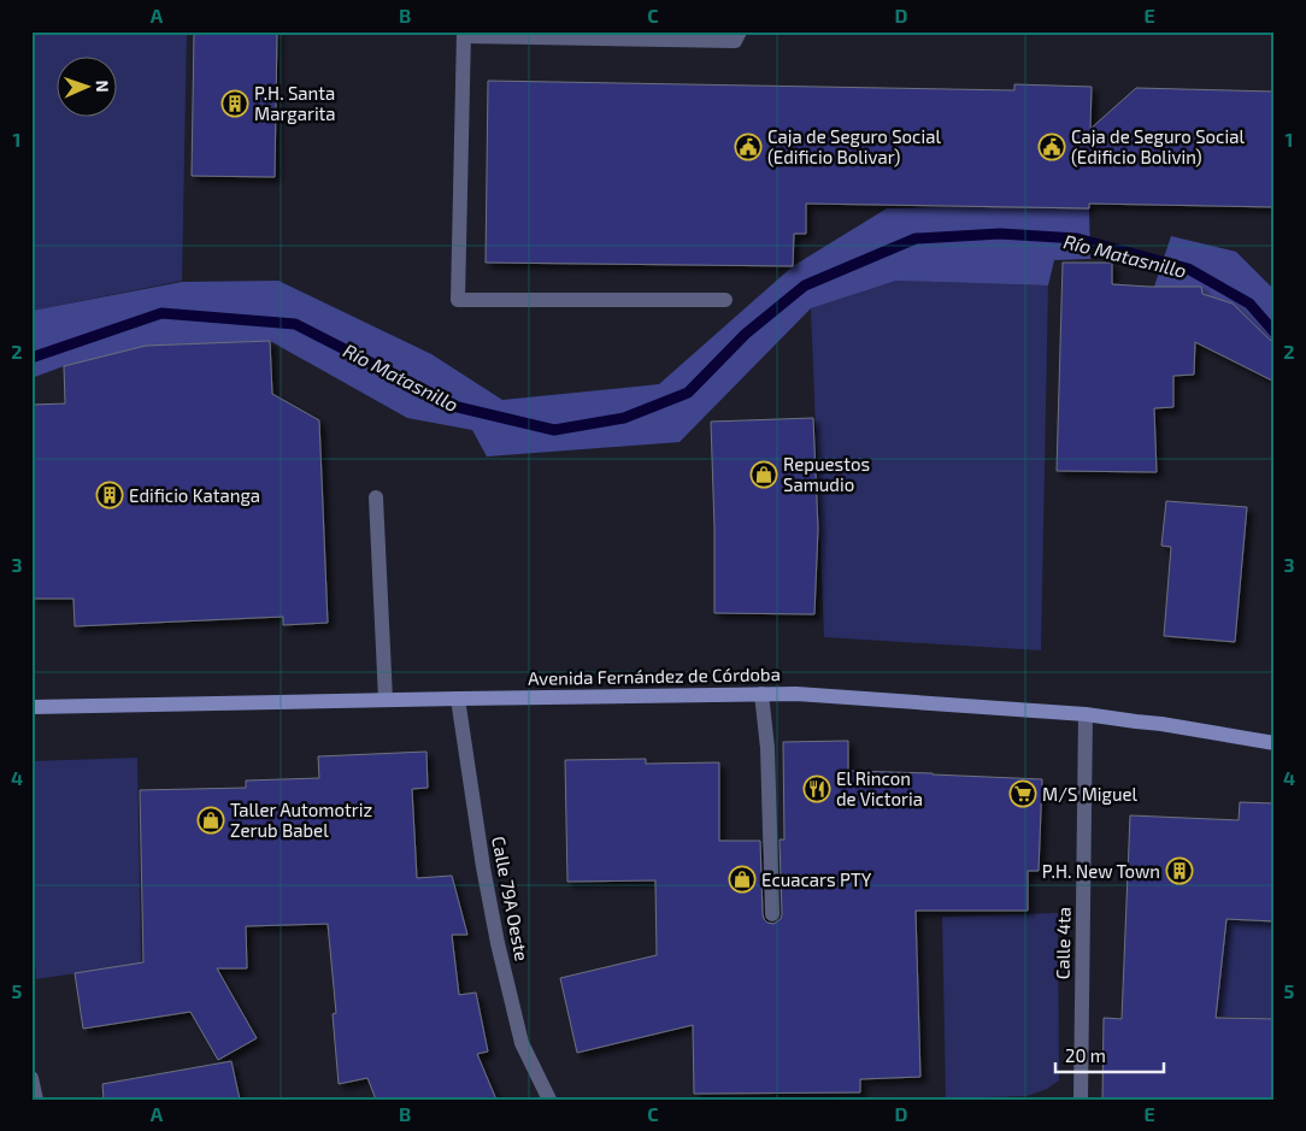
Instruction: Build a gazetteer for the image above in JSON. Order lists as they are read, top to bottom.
{
  "streets": {
    "main road": ["Avenida Fernández de Córdoba"],
    "street": ["Calle 79A Oeste", "Calle 4ta"]
  },
  "crossings": [
    ["Avenida Fernández de Córdoba", "Calle 79A Oeste"],
    ["Avenida Fernández de Córdoba", "Calle 4ta"]
  ],
  "water": ["Río Matasnillo"],
  "places": {
    "building": ["P.H. Santa Margarita", "Edificio Katanga", "P.H. New Town"],
    "public building": ["Caja de Seguro Social (Edificio Bolivar)", "Caja de Seguro Social (Edificio Bolivin)"],
    "shop": ["Repuestos Samudio", "Taller Automotriz Zerub Babel", "Ecuacars PTY"],
    "restaurant": ["El Rincon de Victoria"],
    "supermarket": ["M/S Miguel"]
  },
  "scale_bar": "20 m",
  "north": "right",
  "grid": {
    "columns": [
      "A",
      "B",
      "C",
      "D",
      "E"
    ],
    "rows": [
      "1",
      "2",
      "3",
      "4",
      "5"
    ]
  }
}
